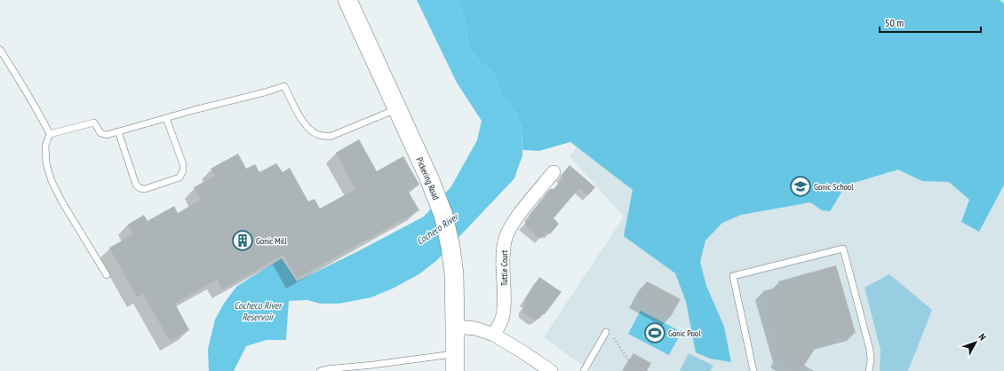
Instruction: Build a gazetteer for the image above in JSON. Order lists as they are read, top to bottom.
{
  "streets": {
    "main road": ["Pickering Road"],
    "street": ["Tuttle Court"]
  },
  "water": ["Cocheco River", "Cocheco River Reservoir"],
  "places": {
    "school or university": ["Gonic School"],
    "building": ["Gonic Mill"],
    "sports": ["Gonic Pool"]
  },
  "scale_bar": "50 m",
  "north": "top right"
}
